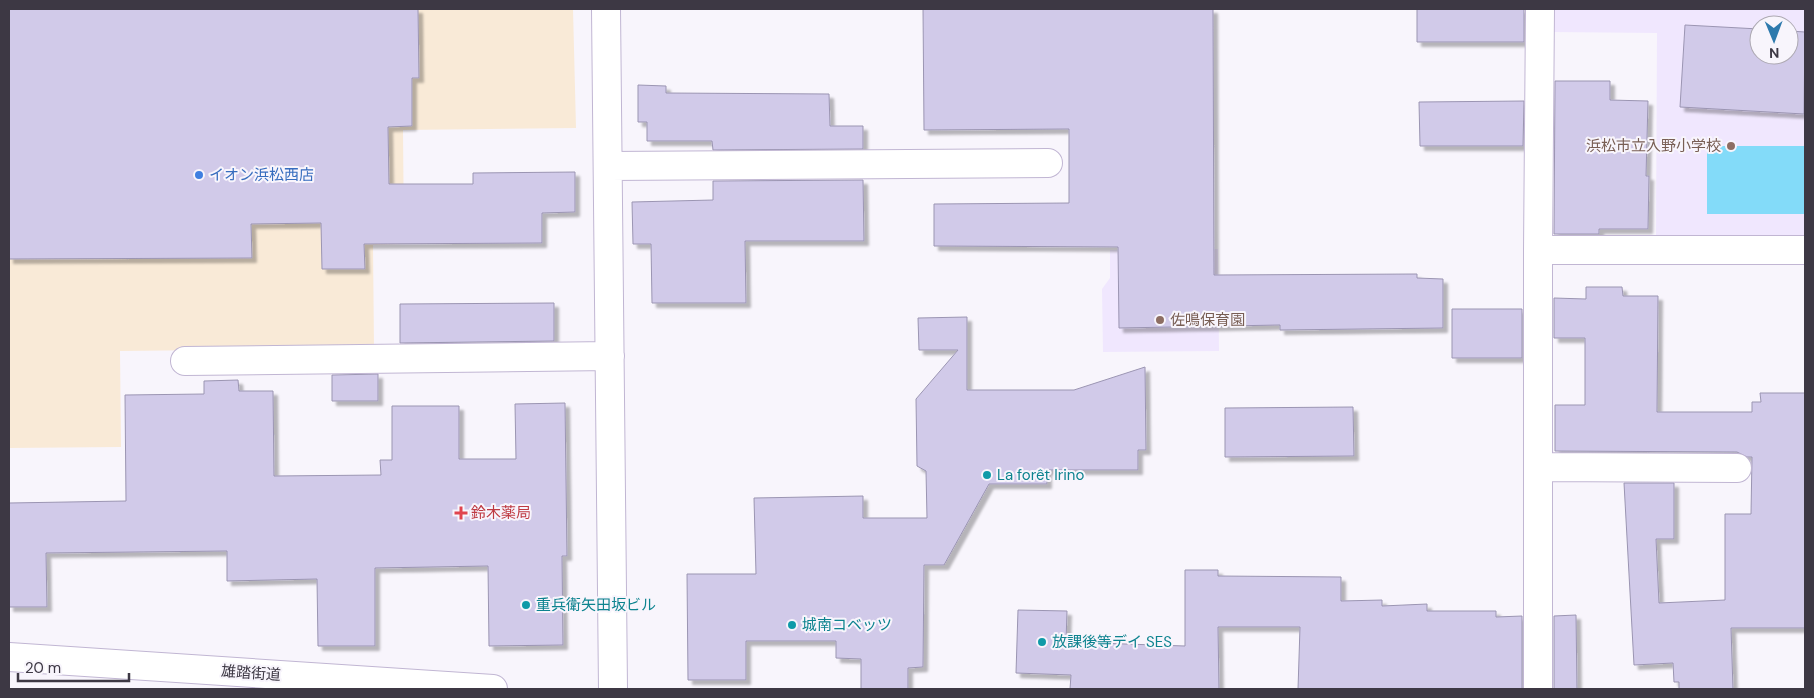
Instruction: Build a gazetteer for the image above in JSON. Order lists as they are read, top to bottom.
{
  "streets": {
    "street": ["雄踏街道"]
  },
  "places": {
    "other": [
      "浜松市立入野小学校",
      "イオン浜松西店",
      "佐鳴保育園",
      "La forêt Irino",
      "重兵衛矢田坂ビル",
      "城南コベッツ",
      "放課後等デイ SES"
    ],
    "health": ["鈴木薬局"]
  },
  "scale_bar": "20 m",
  "north": "bottom"
}
